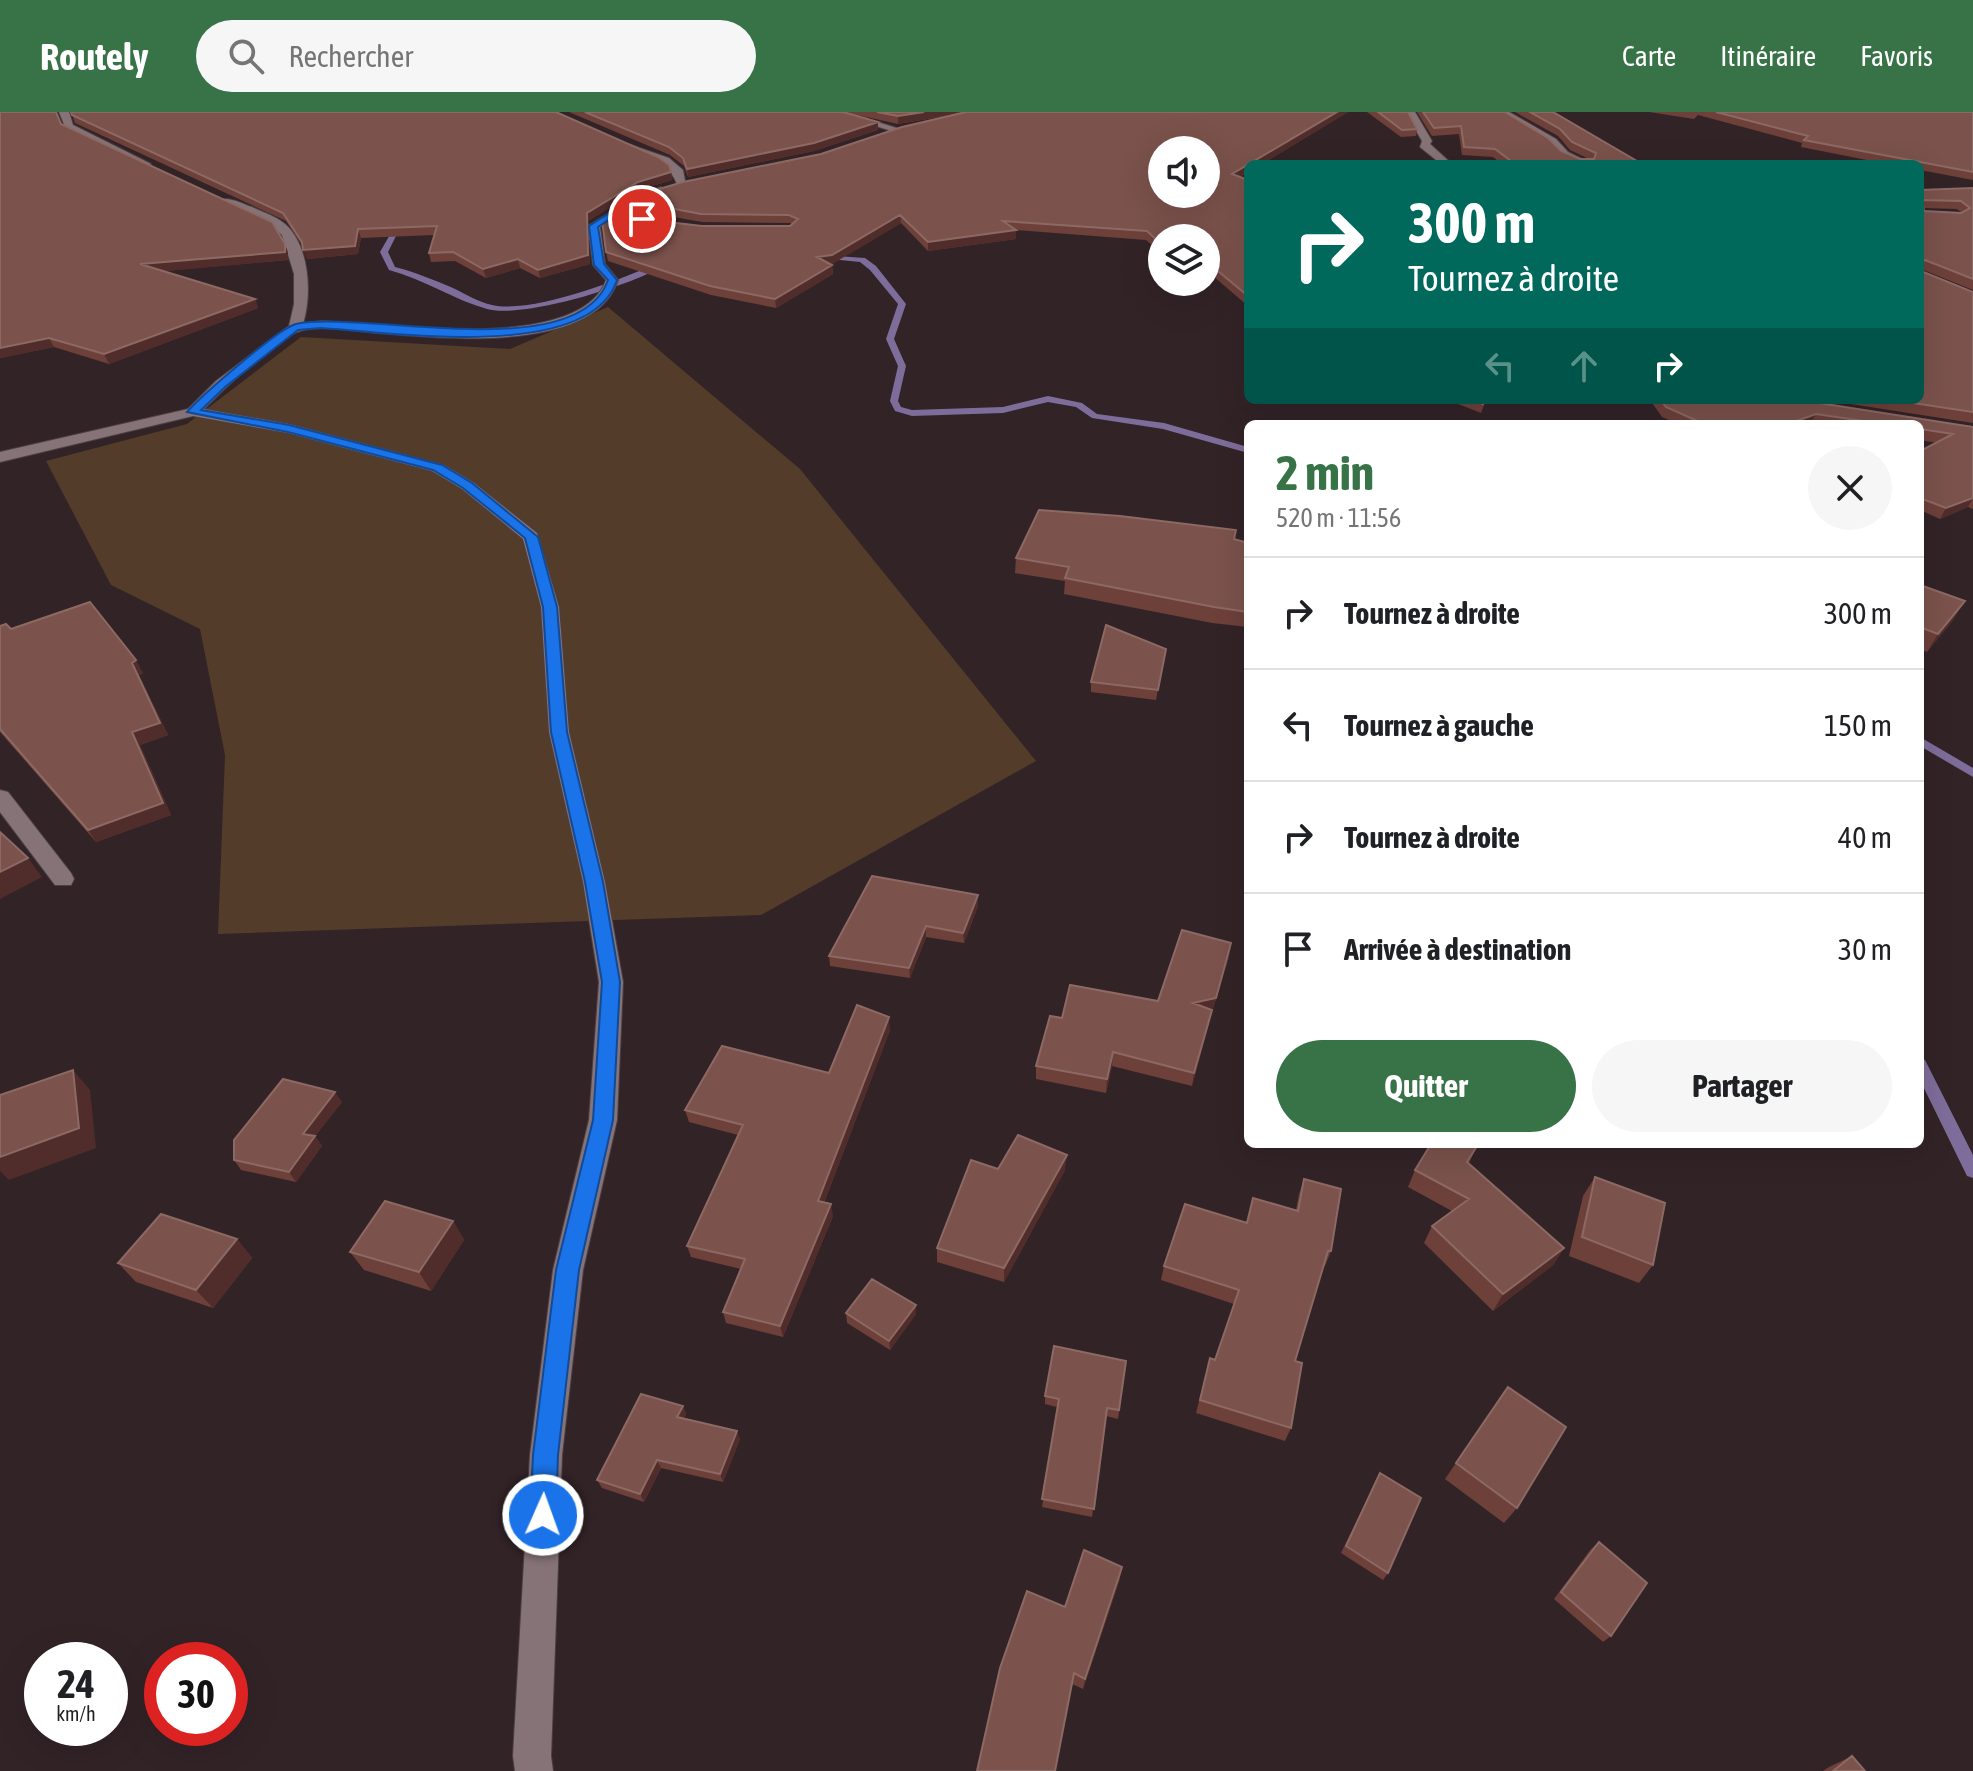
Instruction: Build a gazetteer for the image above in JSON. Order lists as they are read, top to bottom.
{
  "page": {
    "header": "Routely",
    "search": "Rechercher",
    "nav": ["Carte", "Itinéraire", "Favoris"],
    "turn": ["300 m", "Tournez à droite"],
    "heading": ["2 min", "520 m · 11:56"],
    "list": [
      {
        "name": "Tournez à droite",
        "value": "300 m"
      },
      {
        "name": "Tournez à gauche",
        "value": "150 m"
      },
      {
        "name": "Tournez à droite",
        "value": "40 m"
      },
      {
        "name": "Arrivée à destination",
        "value": "30 m"
      }
    ],
    "buttons": ["Quitter", "Partager"],
    "speed": "24 km/h",
    "limit": "30"
  }
}
